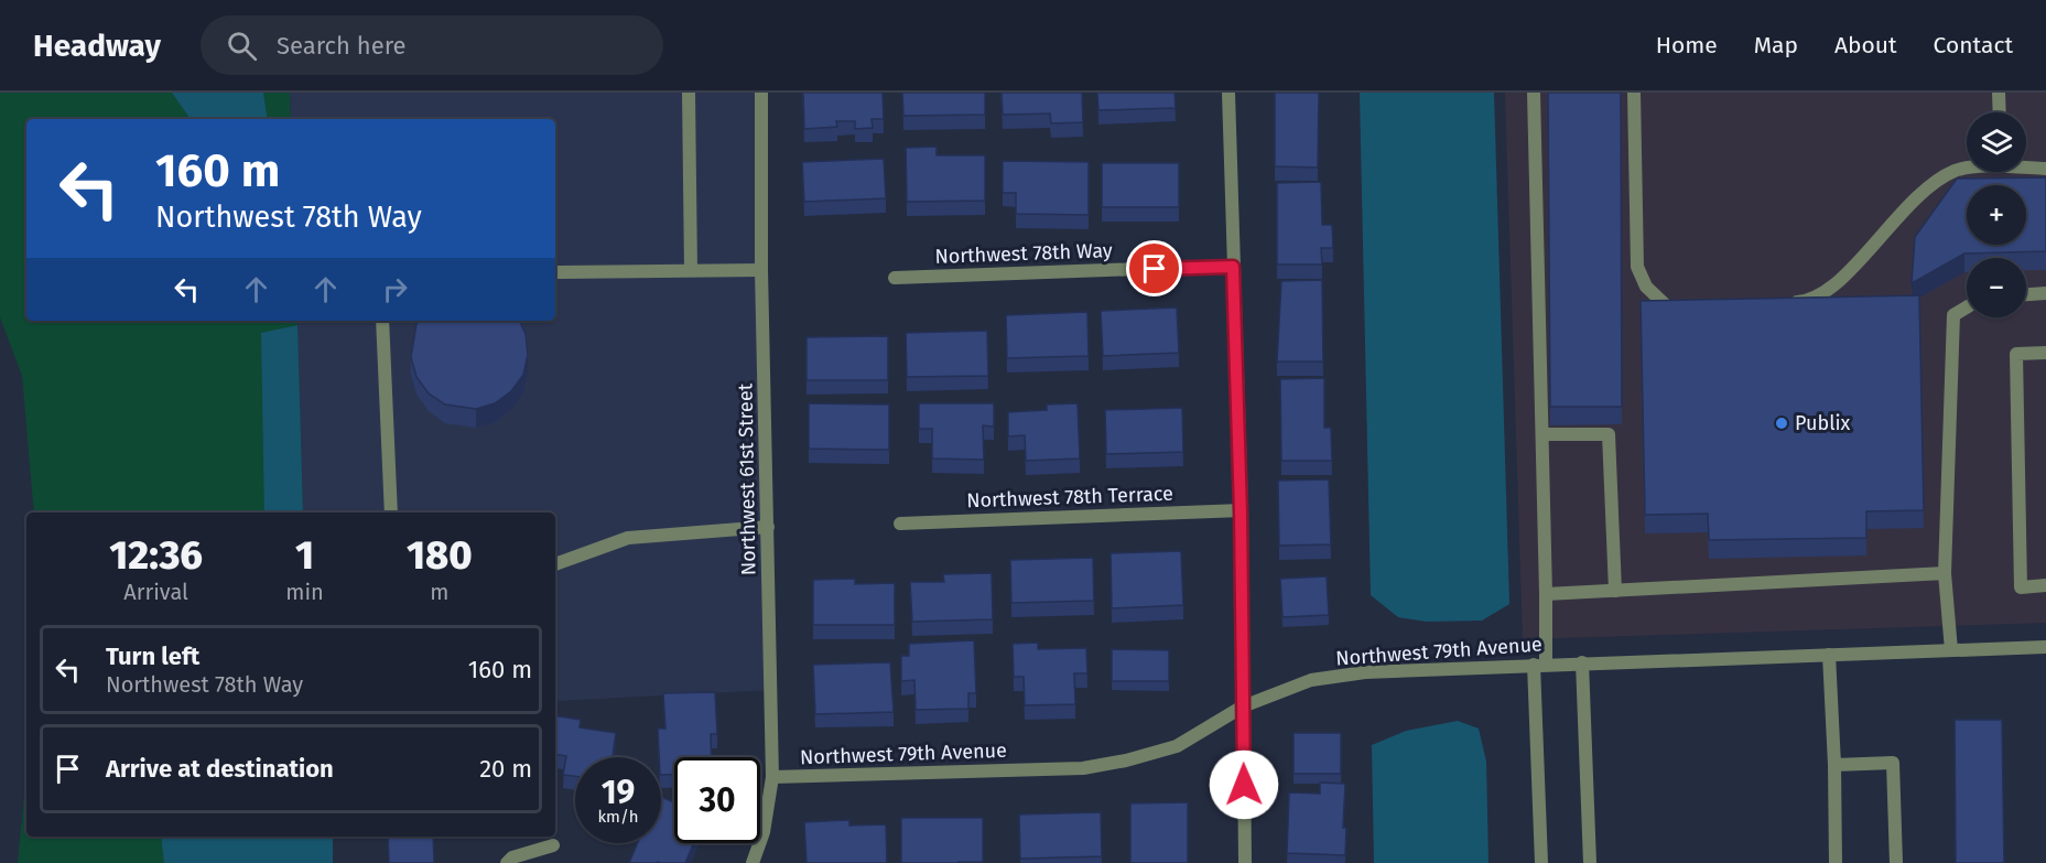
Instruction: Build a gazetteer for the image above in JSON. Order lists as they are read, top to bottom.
{
  "streets": {
    "street": [
      "Northwest 78th Way",
      "Northwest 61st Street",
      "Northwest 78th Terrace",
      "Northwest 79th Avenue"
    ]
  },
  "crossings": [
    ["Northwest 61st Street", "Northwest 79th Avenue"]
  ],
  "places": ["Publix"],
  "page": {
    "header": "Headway",
    "search": "Search here",
    "nav": [
      "Home",
      "Map",
      "About",
      "Contact"
    ],
    "map_buttons": ["+", "−"],
    "turn": ["160 m", "Northwest 78th Way"],
    "eta": [
      "12:36",
      "Arrival",
      "1",
      "min",
      "180",
      "m"
    ],
    "list": [
      {
        "name": "Turn left",
        "note": "Northwest 78th Way",
        "value": "160 m"
      },
      {
        "name": "Arrive at destination",
        "value": "20 m"
      }
    ],
    "speed": "19 km/h",
    "limit": "30"
  }
}
